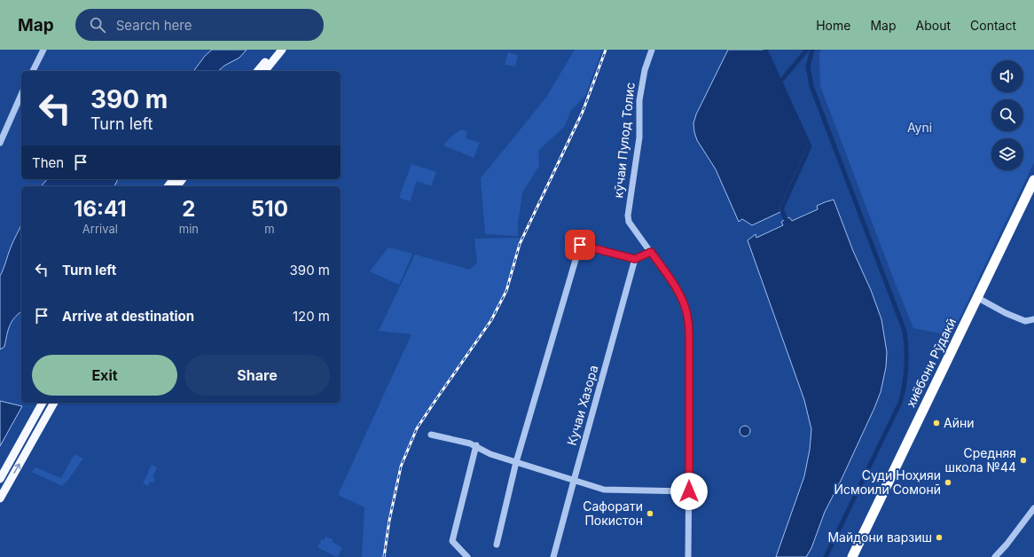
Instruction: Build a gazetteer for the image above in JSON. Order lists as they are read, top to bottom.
{
  "streets": {
    "highway": ["хиёбони Рӯдакӣ"],
    "street": ["кӯчаи Пулод Толис", "Кучаи Хазора"]
  },
  "parks": ["Ayni"],
  "places": [
    "Айни",
    "Средняя школа №44",
    "Суди Ноҳияи Исмоили Сомонӣ",
    "Сафорати Покистон",
    "Майдони варзиш"
  ],
  "page": {
    "header": "Map",
    "search": "Search here",
    "nav": [
      "Home",
      "Map",
      "About",
      "Contact"
    ],
    "turn": ["390 m", "Turn left"],
    "then": "Then",
    "eta": [
      "16:41",
      "Arrival",
      "2",
      "min",
      "510",
      "m"
    ],
    "list": [
      {
        "name": "Turn left",
        "value": "390 m"
      },
      {
        "name": "Arrive at destination",
        "value": "120 m"
      }
    ],
    "buttons": ["Exit", "Share"]
  }
}
